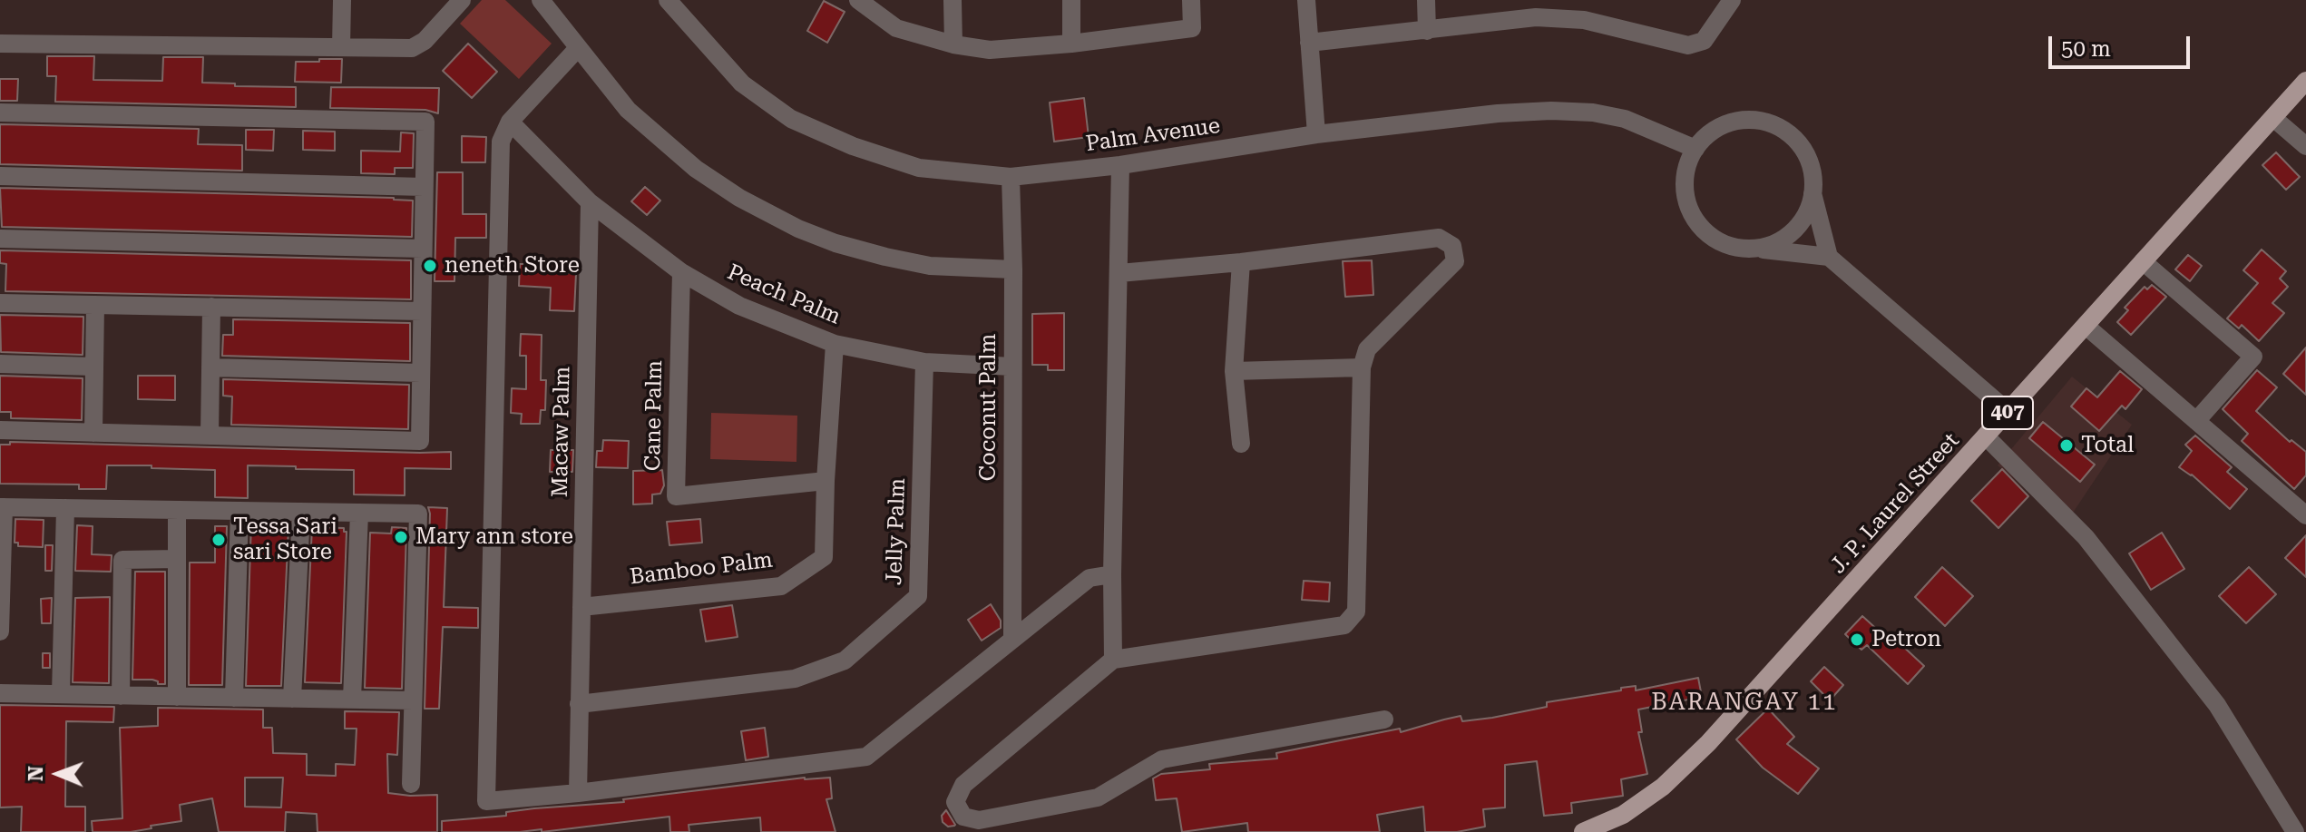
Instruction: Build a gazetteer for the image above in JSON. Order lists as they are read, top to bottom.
{
  "streets": {
    "main road": ["407", "J. P. Laurel Street"],
    "street": [
      "Palm Avenue",
      "Peach Palm",
      "Coconut Palm",
      "Cane Palm",
      "Macaw Palm",
      "Jelly Palm",
      "Bamboo Palm"
    ]
  },
  "crossings": [
    ["Palm Avenue", "Coconut Palm"],
    ["Peach Palm", "Coconut Palm"],
    ["Peach Palm", "Cane Palm"],
    ["Peach Palm", "Macaw Palm"],
    ["Peach Palm", "Jelly Palm"],
    ["Peach Palm", "Bamboo Palm"],
    ["Cane Palm", "Bamboo Palm"],
    ["Macaw Palm", "Jelly Palm"],
    ["Macaw Palm", "Bamboo Palm"]
  ],
  "districts": ["BARANGAY 11"],
  "places": [
    "neneth Store",
    "Total",
    "Mary ann store",
    "Tessa Sari sari Store",
    "Petron"
  ],
  "scale_bar": "50 m",
  "north": "left"
}
